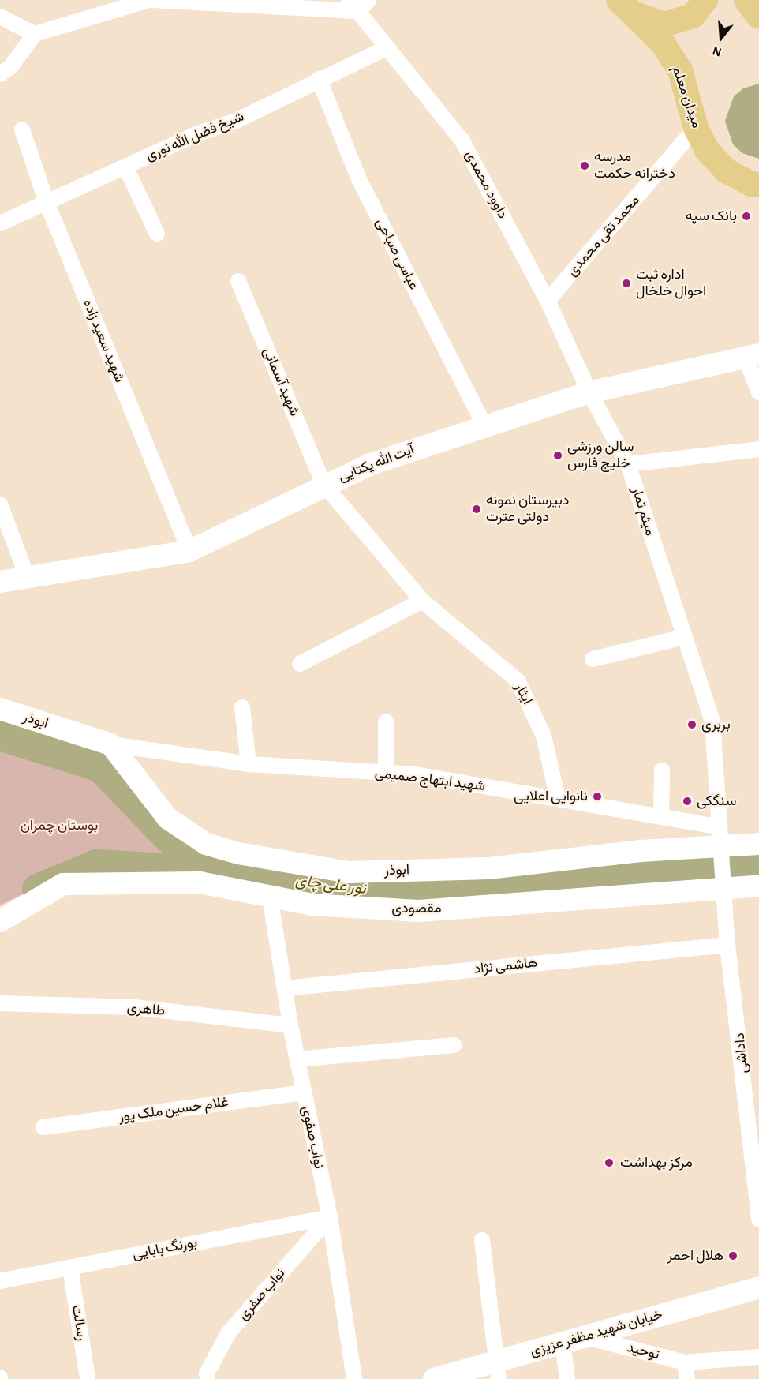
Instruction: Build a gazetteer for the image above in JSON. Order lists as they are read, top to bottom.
{
  "streets": {
    "main road": ["میدان معلم"],
    "street": [
      "شیخ فضل الله نوری",
      "داوود محمدی",
      "محمد تقی محمدی",
      "عباسی صباحی",
      "شهید سعید زاده",
      "شهید آسمانی",
      "آیت الله یکتایی",
      "میثم تمار",
      "ایثار",
      "ابوذر",
      "شهید ابتهاج صمیمی",
      "مقصودی",
      "هاشمی نژاد",
      "طاهری",
      "داداشی",
      "غلام حسین ملک پور",
      "نواب صفوی",
      "بورنگ بابایی",
      "نواب صفری",
      "رسالت",
      "خیابان شهید مظفر عزیزی",
      "توحید"
    ]
  },
  "crossings": [
    ["میدان معلم", "محمد تقی محمدی"],
    ["شیخ فضل الله نوری", "داوود محمدی"],
    ["شیخ فضل الله نوری", "عباسی صباحی"],
    ["شیخ فضل الله نوری", "شهید سعید زاده"],
    ["داوود محمدی", "محمد تقی محمدی"],
    ["داوود محمدی", "آیت الله یکتایی"],
    ["داوود محمدی", "میثم تمار"],
    ["عباسی صباحی", "آیت الله یکتایی"],
    ["شهید سعید زاده", "آیت الله یکتایی"],
    ["شهید آسمانی", "آیت الله یکتایی"],
    ["شهید آسمانی", "ایثار"],
    ["آیت الله یکتایی", "میثم تمار"],
    ["آیت الله یکتایی", "ایثار"],
    ["میثم تمار", "ابوذر"],
    ["میثم تمار", "شهید ابتهاج صمیمی"],
    ["میثم تمار", "مقصودی"],
    ["میثم تمار", "داداشی"],
    ["ایثار", "شهید ابتهاج صمیمی"],
    ["ابوذر", "شهید ابتهاج صمیمی"],
    ["مقصودی", "داداشی"],
    ["مقصودی", "نواب صفوی"],
    ["هاشمی نژاد", "داداشی"],
    ["هاشمی نژاد", "نواب صفوی"],
    ["طاهری", "نواب صفوی"],
    ["غلام حسین ملک پور", "نواب صفوی"],
    ["نواب صفوی", "بورنگ بابایی"],
    ["نواب صفوی", "نواب صفری"],
    ["بورنگ بابایی", "نواب صفری"],
    ["بورنگ بابایی", "رسالت"],
    ["خیابان شهید مظفر عزیزی", "توحید"]
  ],
  "water": ["نور علی چای"],
  "parks": ["بوستان چمران"],
  "places": [
    "مدرسه دخترانه حکمت",
    "بانک سپه",
    "اداره ثبت احوال خلخال",
    "سالن ورزشی خلیج فارس",
    "دبیرستان نمونه دولتی عترت",
    "بربری",
    "نانوایی اعلایی",
    "سنگکی",
    "مرکز بهداشت",
    "هلال احمر"
  ],
  "north": "bottom"
}
